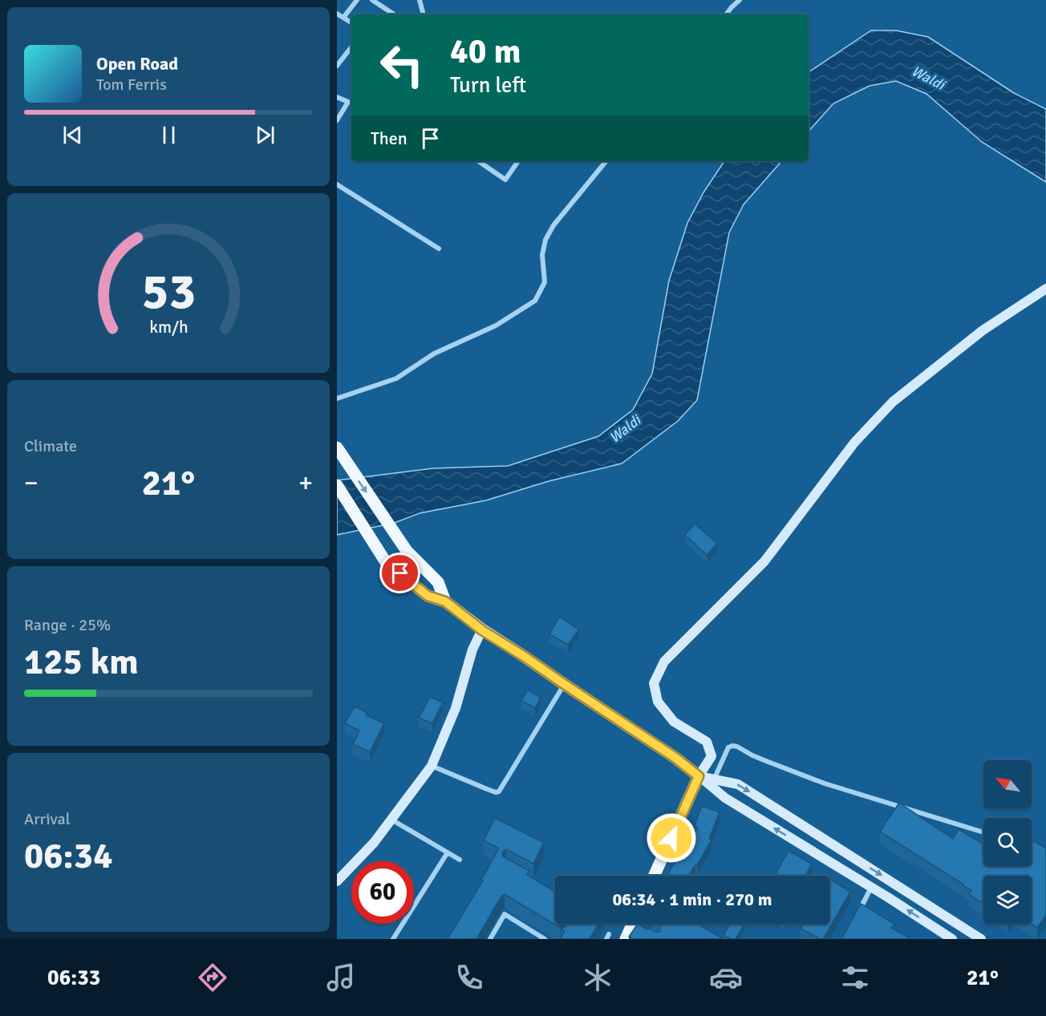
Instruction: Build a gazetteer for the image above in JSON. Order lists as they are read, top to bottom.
{
  "water": ["Waldi"],
  "north": "top left",
  "page": {
    "turn": ["40 m", "Turn left"],
    "song": ["Open Road", "Tom Ferris"],
    "then": "Then",
    "tile": [
      "Climate",
      ["Range · 25%", "125 km"],
      ["Arrival", "06:34"]
    ],
    "heat": ["−", "21°", "+"],
    "limit": "60",
    "trip": "06:34 · 1 min · 270 m",
    "tabs": ["06:33", "21°"],
    "gauge": ["53", "km/h"]
  }
}
